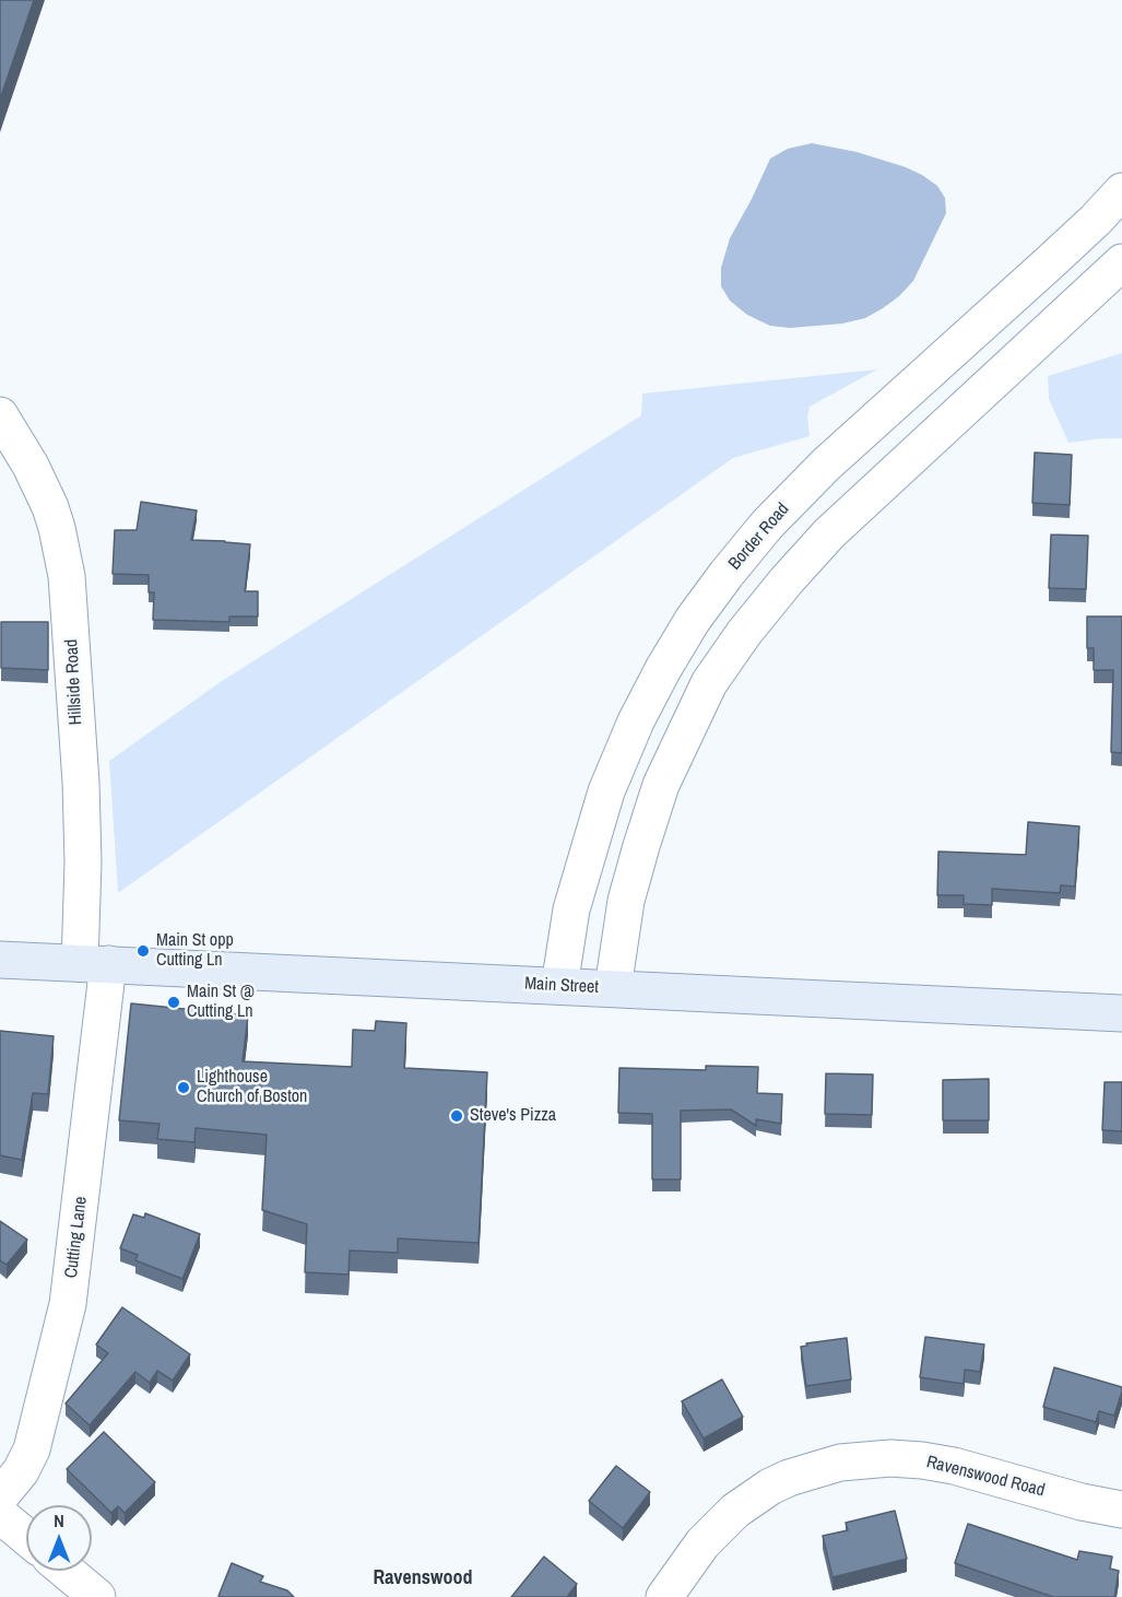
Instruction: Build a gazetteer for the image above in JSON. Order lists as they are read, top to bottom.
{
  "streets": {
    "main road": ["Main Street"],
    "street": [
      "Border Road",
      "Hillside Road",
      "Cutting Lane",
      "Ravenswood Road"
    ]
  },
  "crossings": [
    ["Border Road", "Main Street"],
    ["Hillside Road", "Main Street"],
    ["Hillside Road", "Cutting Lane"],
    ["Main Street", "Cutting Lane"]
  ],
  "districts": ["Ravenswood"],
  "places": [
    "Main St opp Cutting Ln",
    "Main St @ Cutting Ln",
    "Lighthouse Church of Boston",
    "Steve's Pizza"
  ],
  "north": "top"
}
